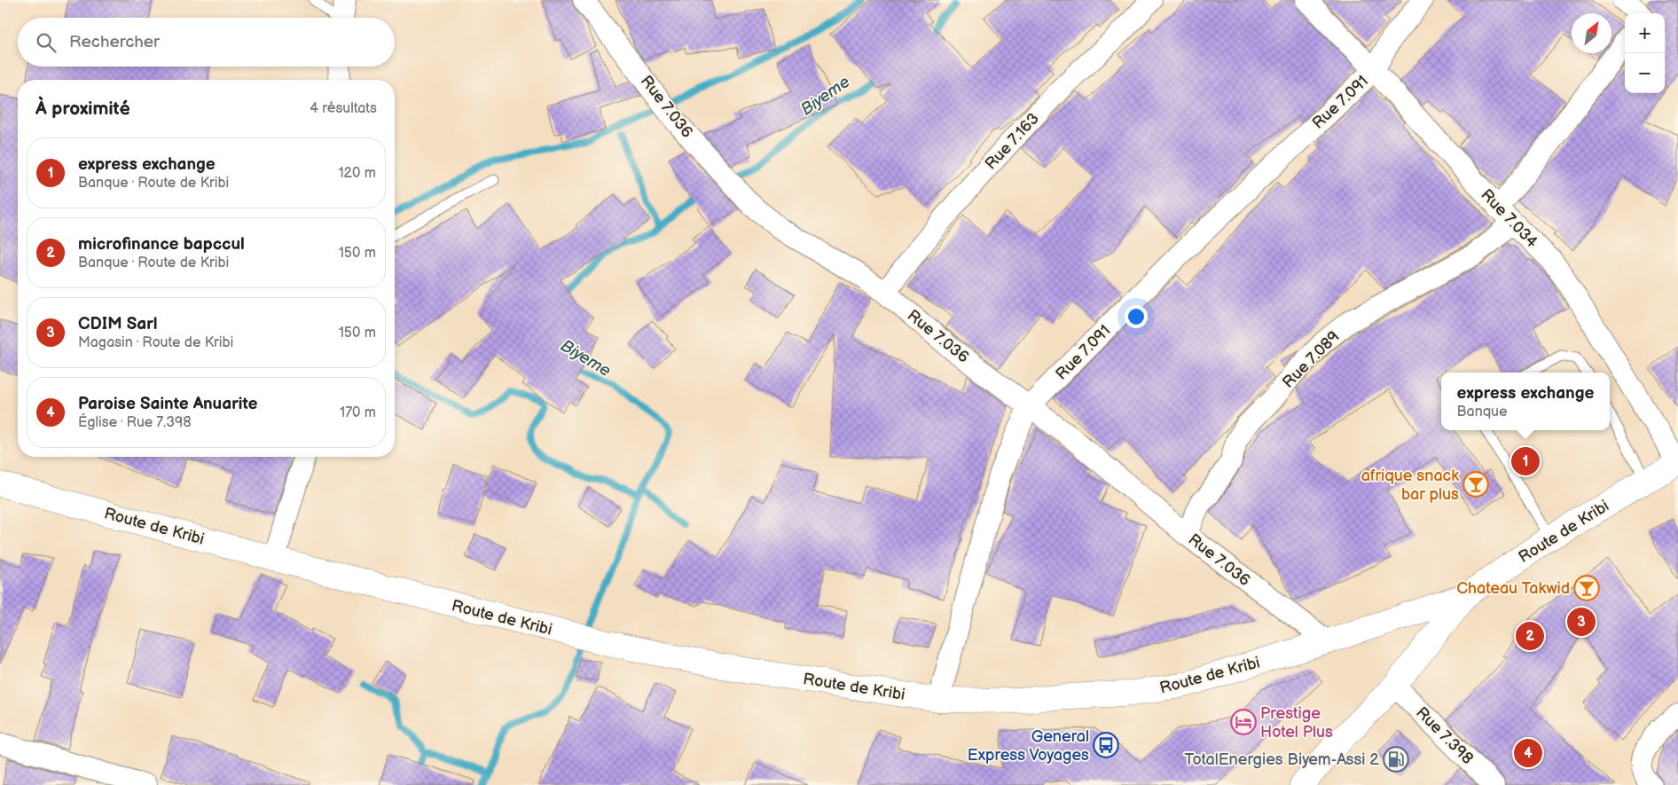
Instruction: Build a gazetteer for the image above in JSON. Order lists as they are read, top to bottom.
{
  "streets": {
    "main road": ["Route de Kribi"],
    "street": [
      "Rue 7.091",
      "Rue 7.036",
      "Rue 7.163",
      "Rue 7.034",
      "Rue 7.089",
      "Rue 7.398"
    ]
  },
  "crossings": [
    ["Rue 7.091", "Rue 7.036"],
    ["Rue 7.091", "Rue 7.034"],
    ["Rue 7.091", "Route de Kribi"],
    ["Rue 7.036", "Rue 7.163"],
    ["Rue 7.036", "Rue 7.089"],
    ["Rue 7.036", "Route de Kribi"],
    ["Rue 7.034", "Rue 7.089"],
    ["Rue 7.034", "Route de Kribi"]
  ],
  "water": ["Biyeme"],
  "places": {
    "bar": ["afrique snack bar plus", "Chateau Takwid"],
    "hotel": ["Prestige Hotel Plus"],
    "bus stop": ["General Express Voyages"],
    "fuel station": ["TotalEnergies Biyem-Assi 2"]
  },
  "north": "top right",
  "page": {
    "map_buttons": ["+", "−"],
    "search": "Rechercher",
    "heading": ["À proximité", "4 résultats"],
    "list": [
      {
        "mark": "1",
        "name": "express exchange",
        "note": "Banque · Route de Kribi",
        "value": "120 m"
      },
      {
        "mark": "2",
        "name": "microfinance bapccul",
        "note": "Banque · Route de Kribi",
        "value": "150 m"
      },
      {
        "mark": "3",
        "name": "CDIM Sarl",
        "note": "Magasin · Route de Kribi",
        "value": "150 m"
      },
      {
        "mark": "4",
        "name": "Paroise Sainte Anuarite",
        "note": "Église · Rue 7.398",
        "value": "170 m"
      }
    ],
    "popup": ["express exchange", "Banque"],
    "pins": [
      "1",
      "3",
      "2",
      "4"
    ]
  }
}
